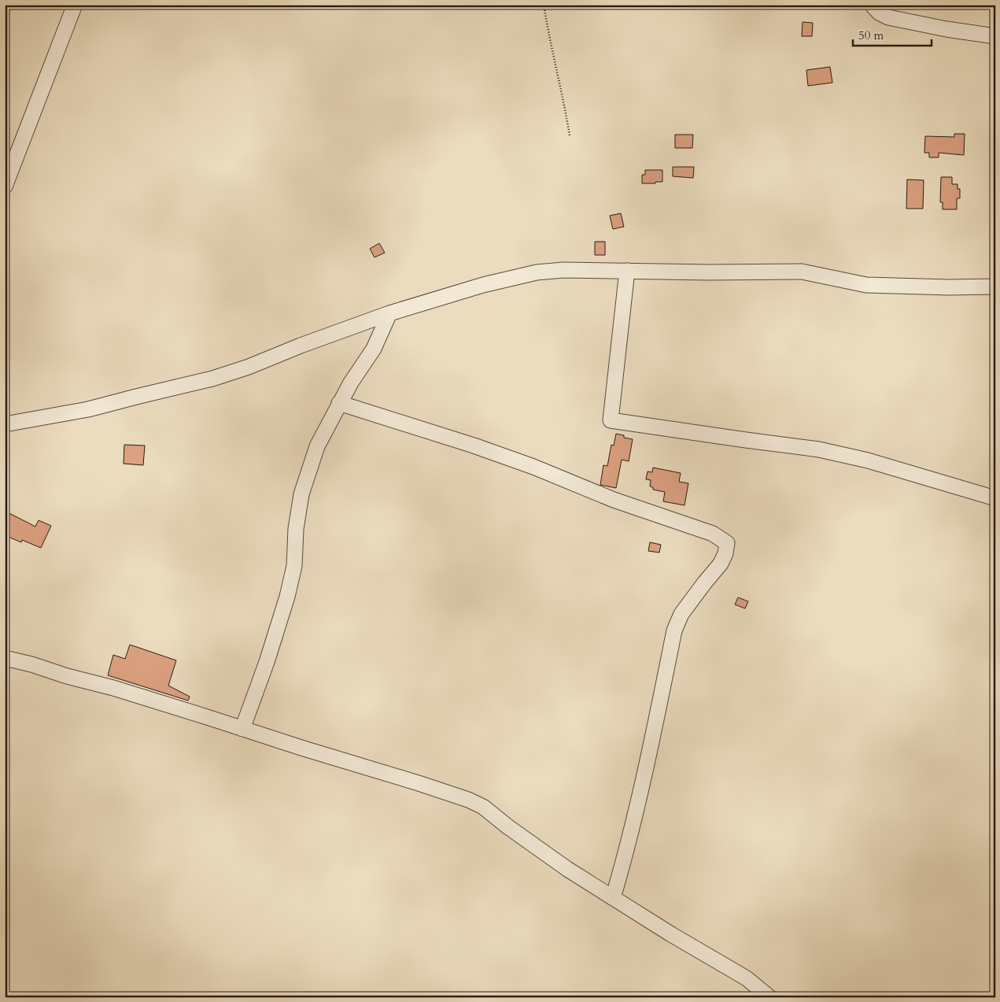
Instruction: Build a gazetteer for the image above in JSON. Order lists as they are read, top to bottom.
{
  "scale_bar": "50 m"
}
